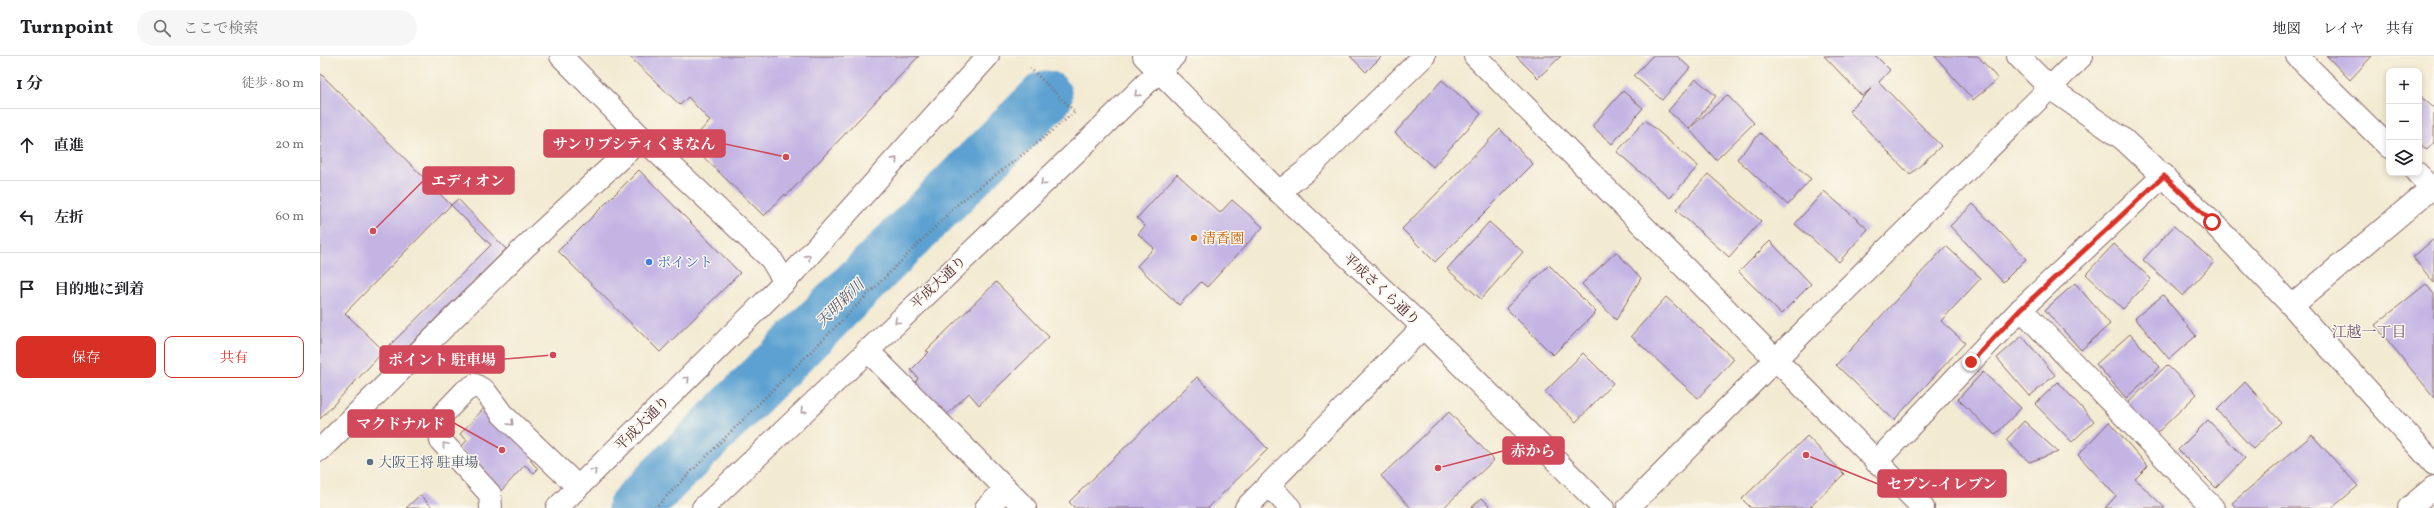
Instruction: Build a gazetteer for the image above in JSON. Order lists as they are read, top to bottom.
{
  "streets": {
    "street": ["平成大通り", "平成さくら通り"]
  },
  "crossings": [
    ["平成大通り", "平成さくら通り"]
  ],
  "districts": ["江越一丁目"],
  "water": ["天明新川"],
  "places": [
    "サンリブシティくまなん",
    "エディオン",
    "清香園",
    "ポイント",
    "ポイント 駐車場",
    "マクドナルド",
    "セブン-イレブン",
    "大阪王将 駐車場",
    "赤から"
  ],
  "page": {
    "header": "Turnpoint",
    "search": "ここで検索",
    "nav": ["地図", "レイヤ", "共有"],
    "heading": ["1 分", "徒歩 · 80 m"],
    "map_buttons": ["+", "−"],
    "list": [
      ["直進", "20 m"],
      ["左折", "60 m"],
      "目的地に到着"
    ],
    "buttons": ["保存", "共有"]
  }
}
